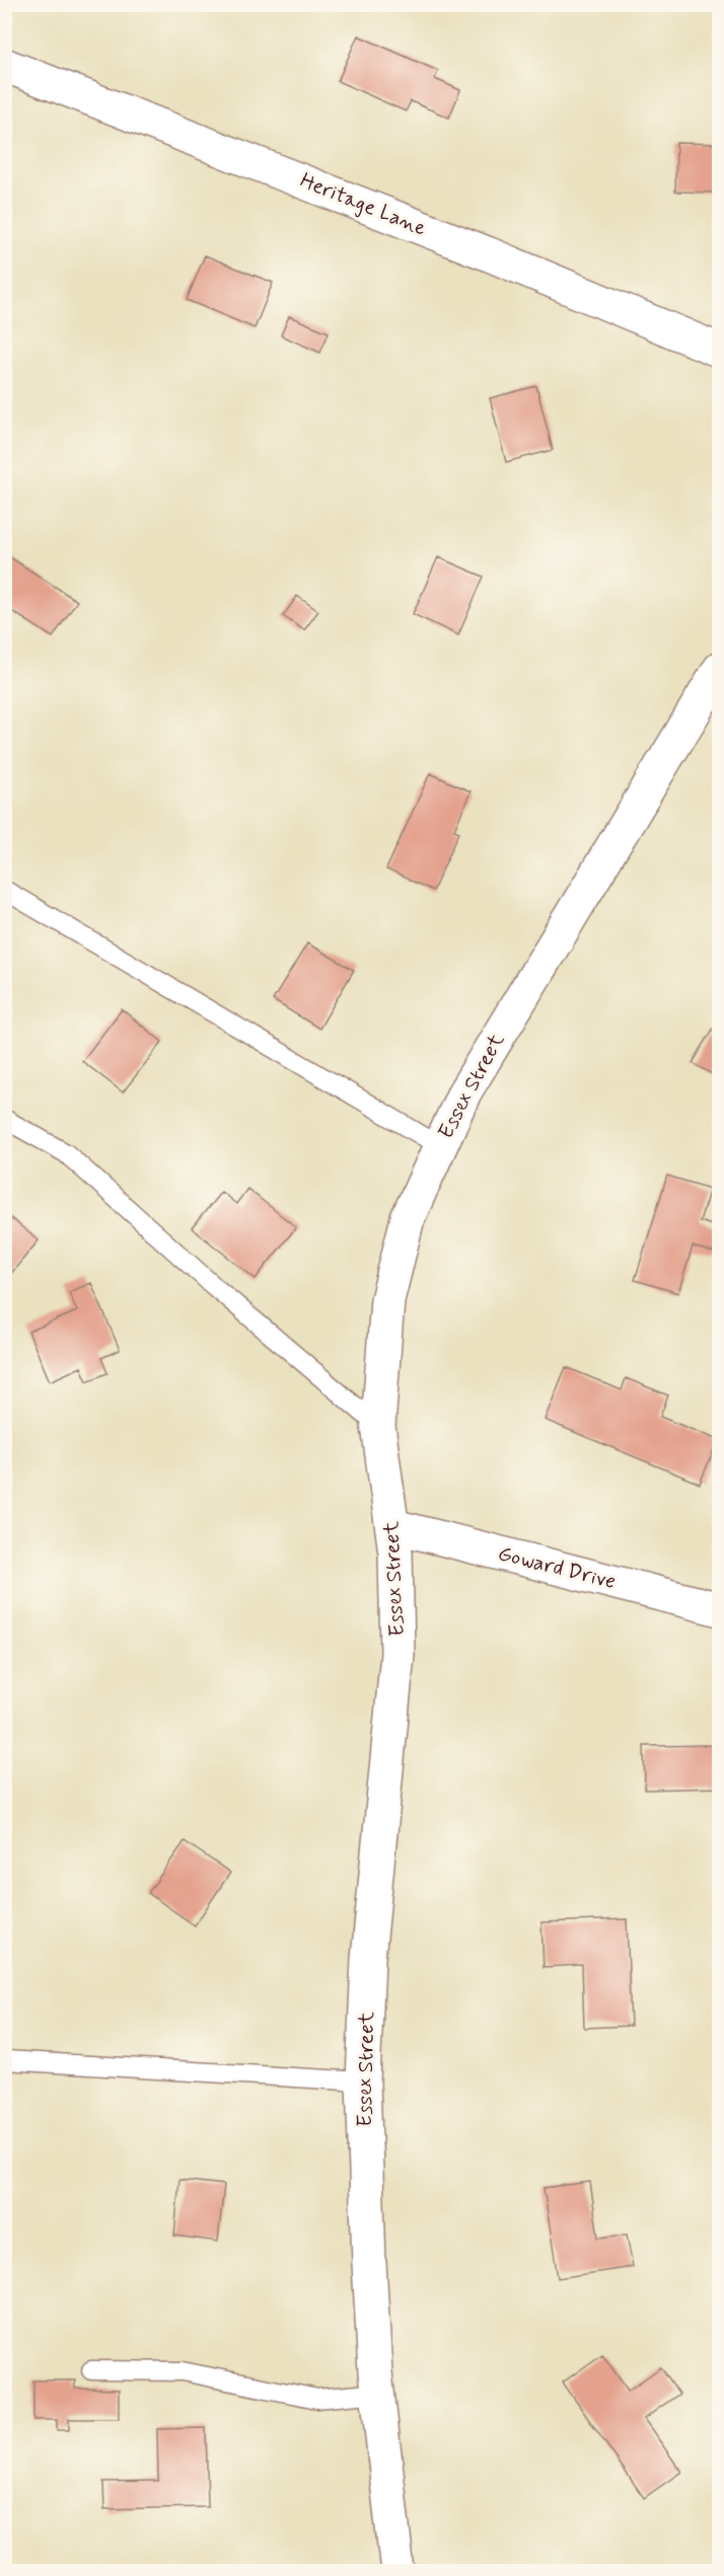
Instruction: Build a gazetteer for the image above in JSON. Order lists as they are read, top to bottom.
{
  "streets": {
    "street": ["Heritage Lane", "Essex Street", "Goward Drive"]
  },
  "crossings": [
    ["Essex Street", "Goward Drive"]
  ]
}
